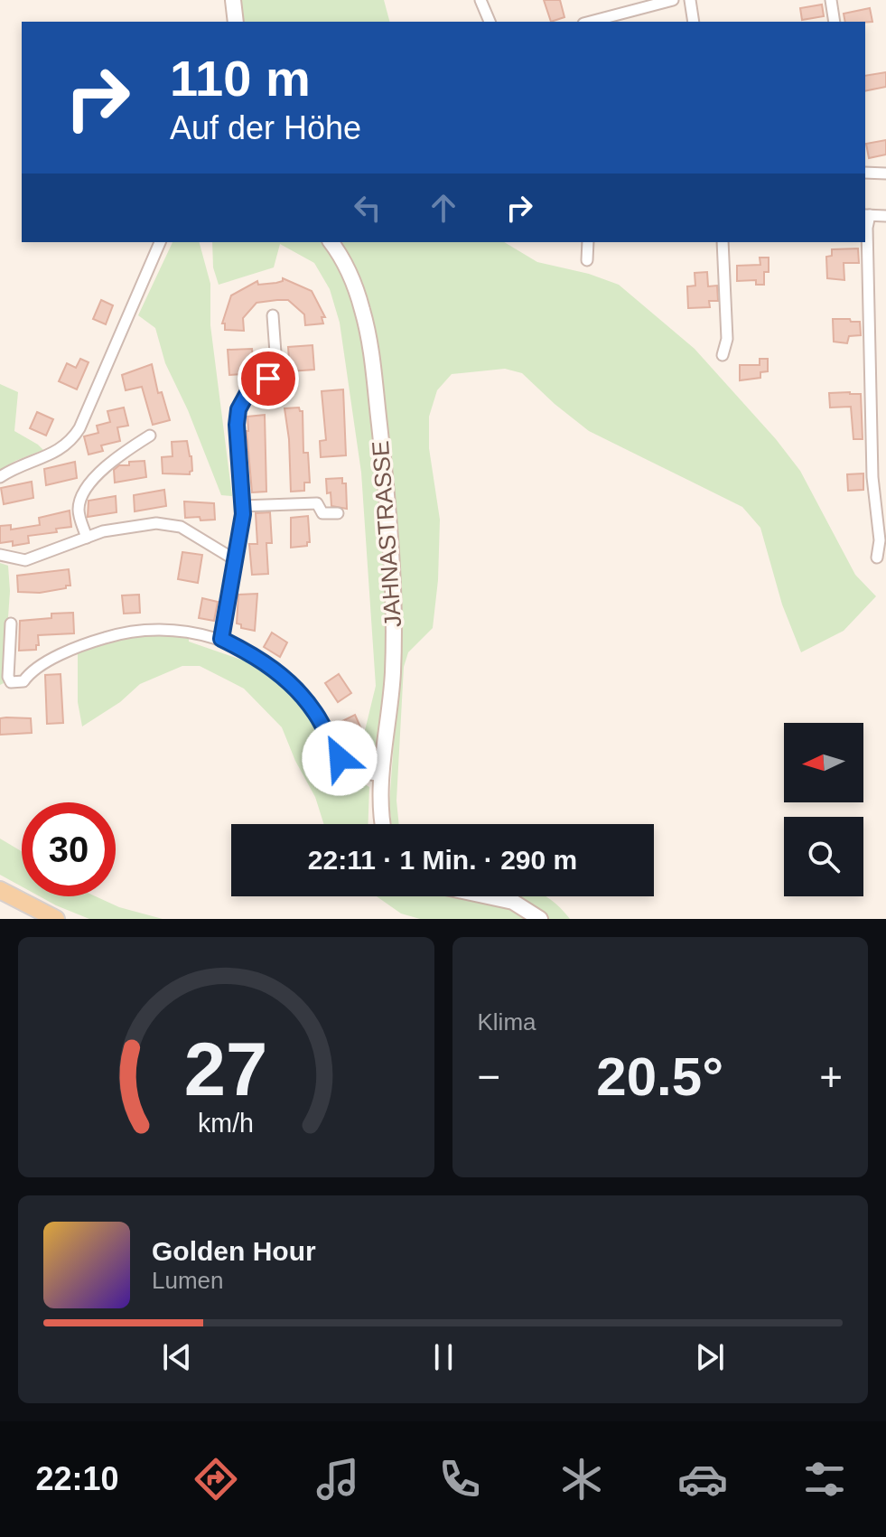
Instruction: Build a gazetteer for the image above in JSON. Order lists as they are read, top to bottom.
{
  "streets": {
    "street": ["JAHNASTRASSE"]
  },
  "north": "left",
  "page": {
    "turn": ["110 m", "Auf der Höhe"],
    "limit": "30",
    "trip": "22:11 · 1 Min. · 290 m",
    "tile": "Klima",
    "heat": ["−", "20.5°", "+"],
    "song": ["Golden Hour", "Lumen"],
    "tabs": "22:10",
    "gauge": ["27", "km/h"]
  }
}
